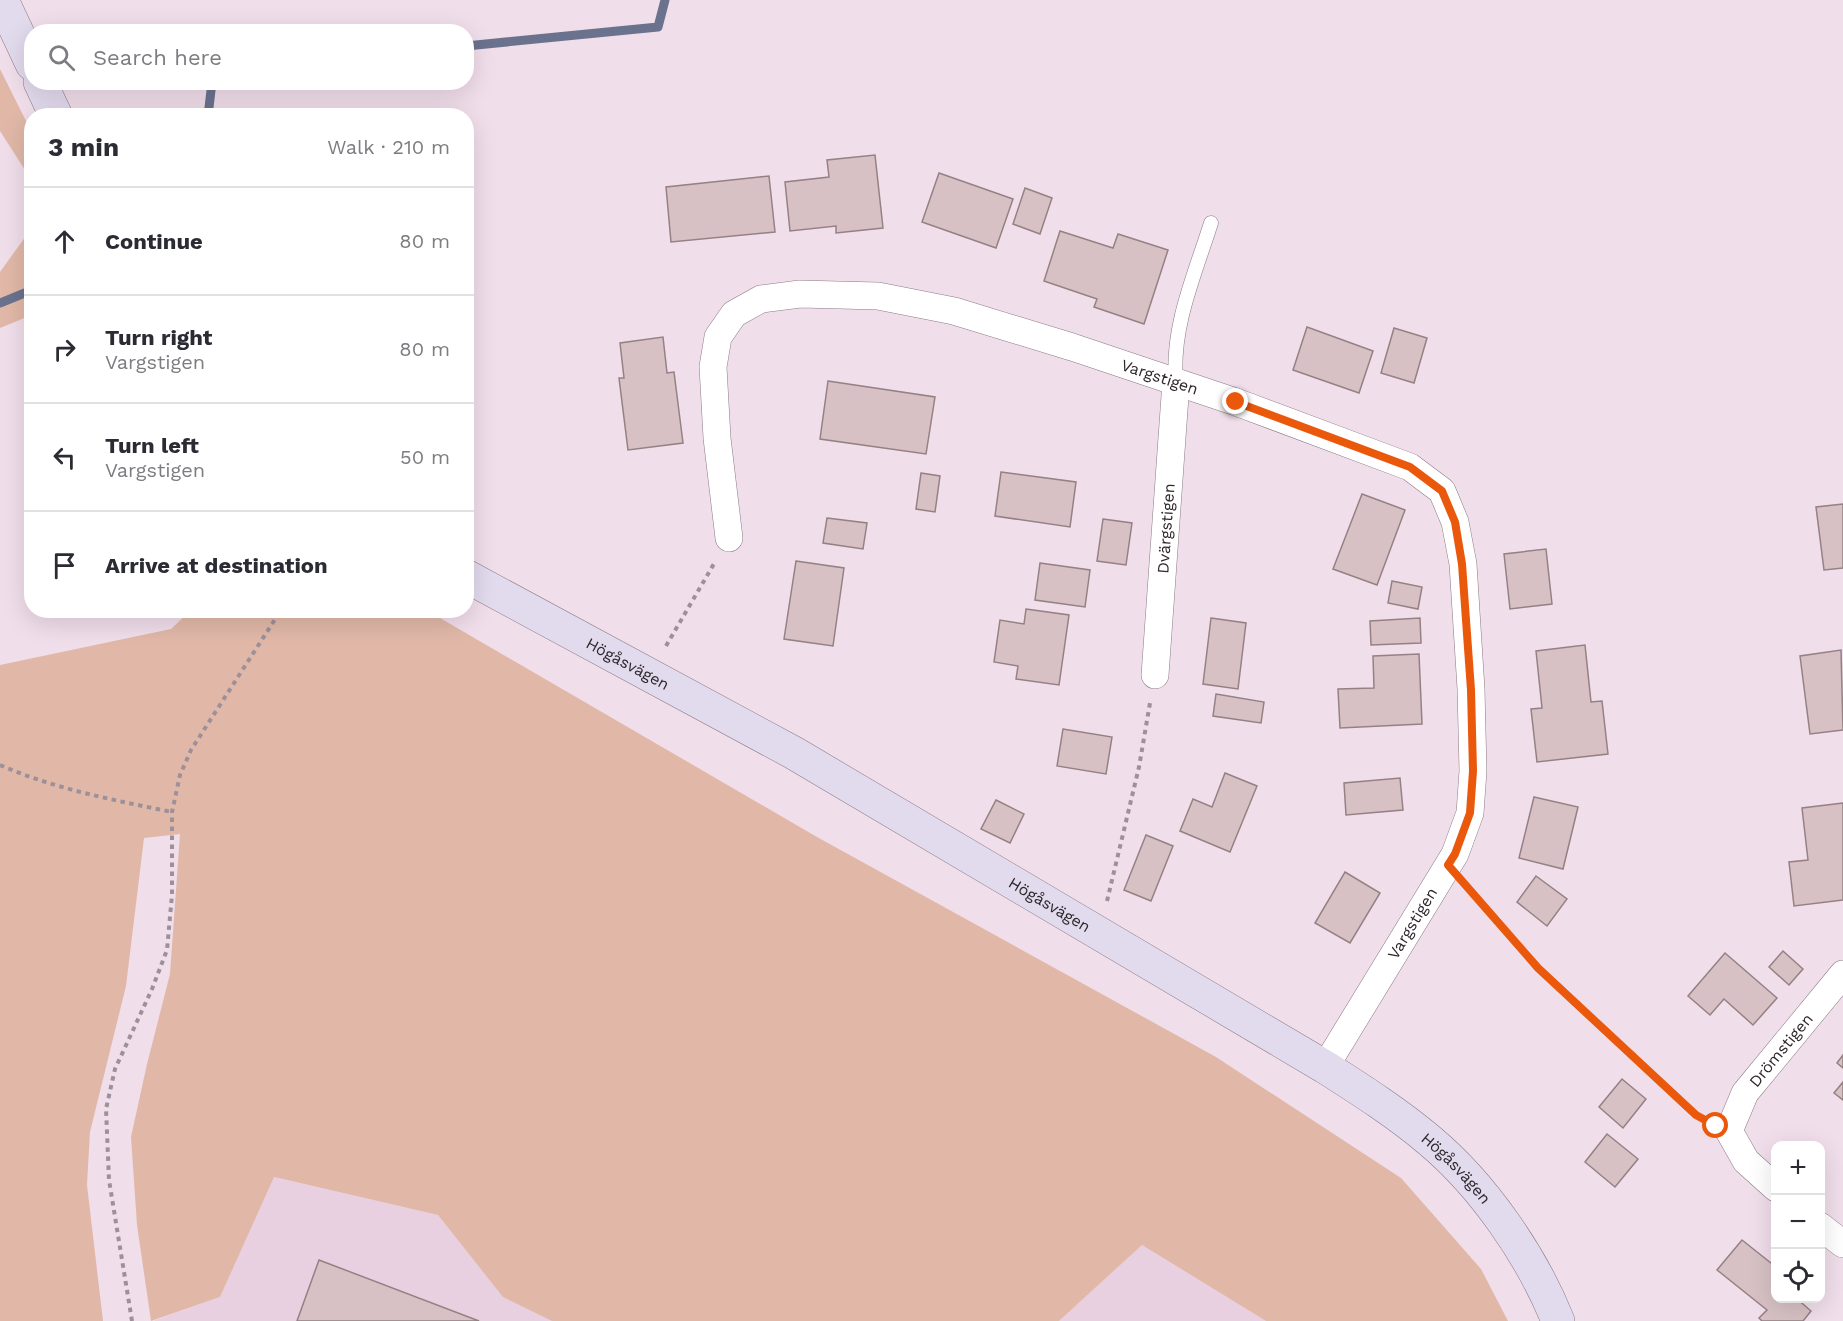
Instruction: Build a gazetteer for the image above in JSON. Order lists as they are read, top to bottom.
{
  "streets": {
    "street": [
      "Vargstigen",
      "Dvärgstigen",
      "Högåsvägen",
      "Drömstigen"
    ]
  },
  "crossings": [
    ["Vargstigen", "Dvärgstigen"],
    ["Vargstigen", "Högåsvägen"]
  ],
  "page": {
    "search": "Search here",
    "heading": ["3 min", "Walk · 210 m"],
    "list": [
      ["Continue", "80 m"],
      ["Turn right", "Vargstigen", "80 m"],
      ["Turn left", "Vargstigen", "50 m"],
      "Arrive at destination"
    ],
    "map_buttons": ["+", "−"]
  }
}
